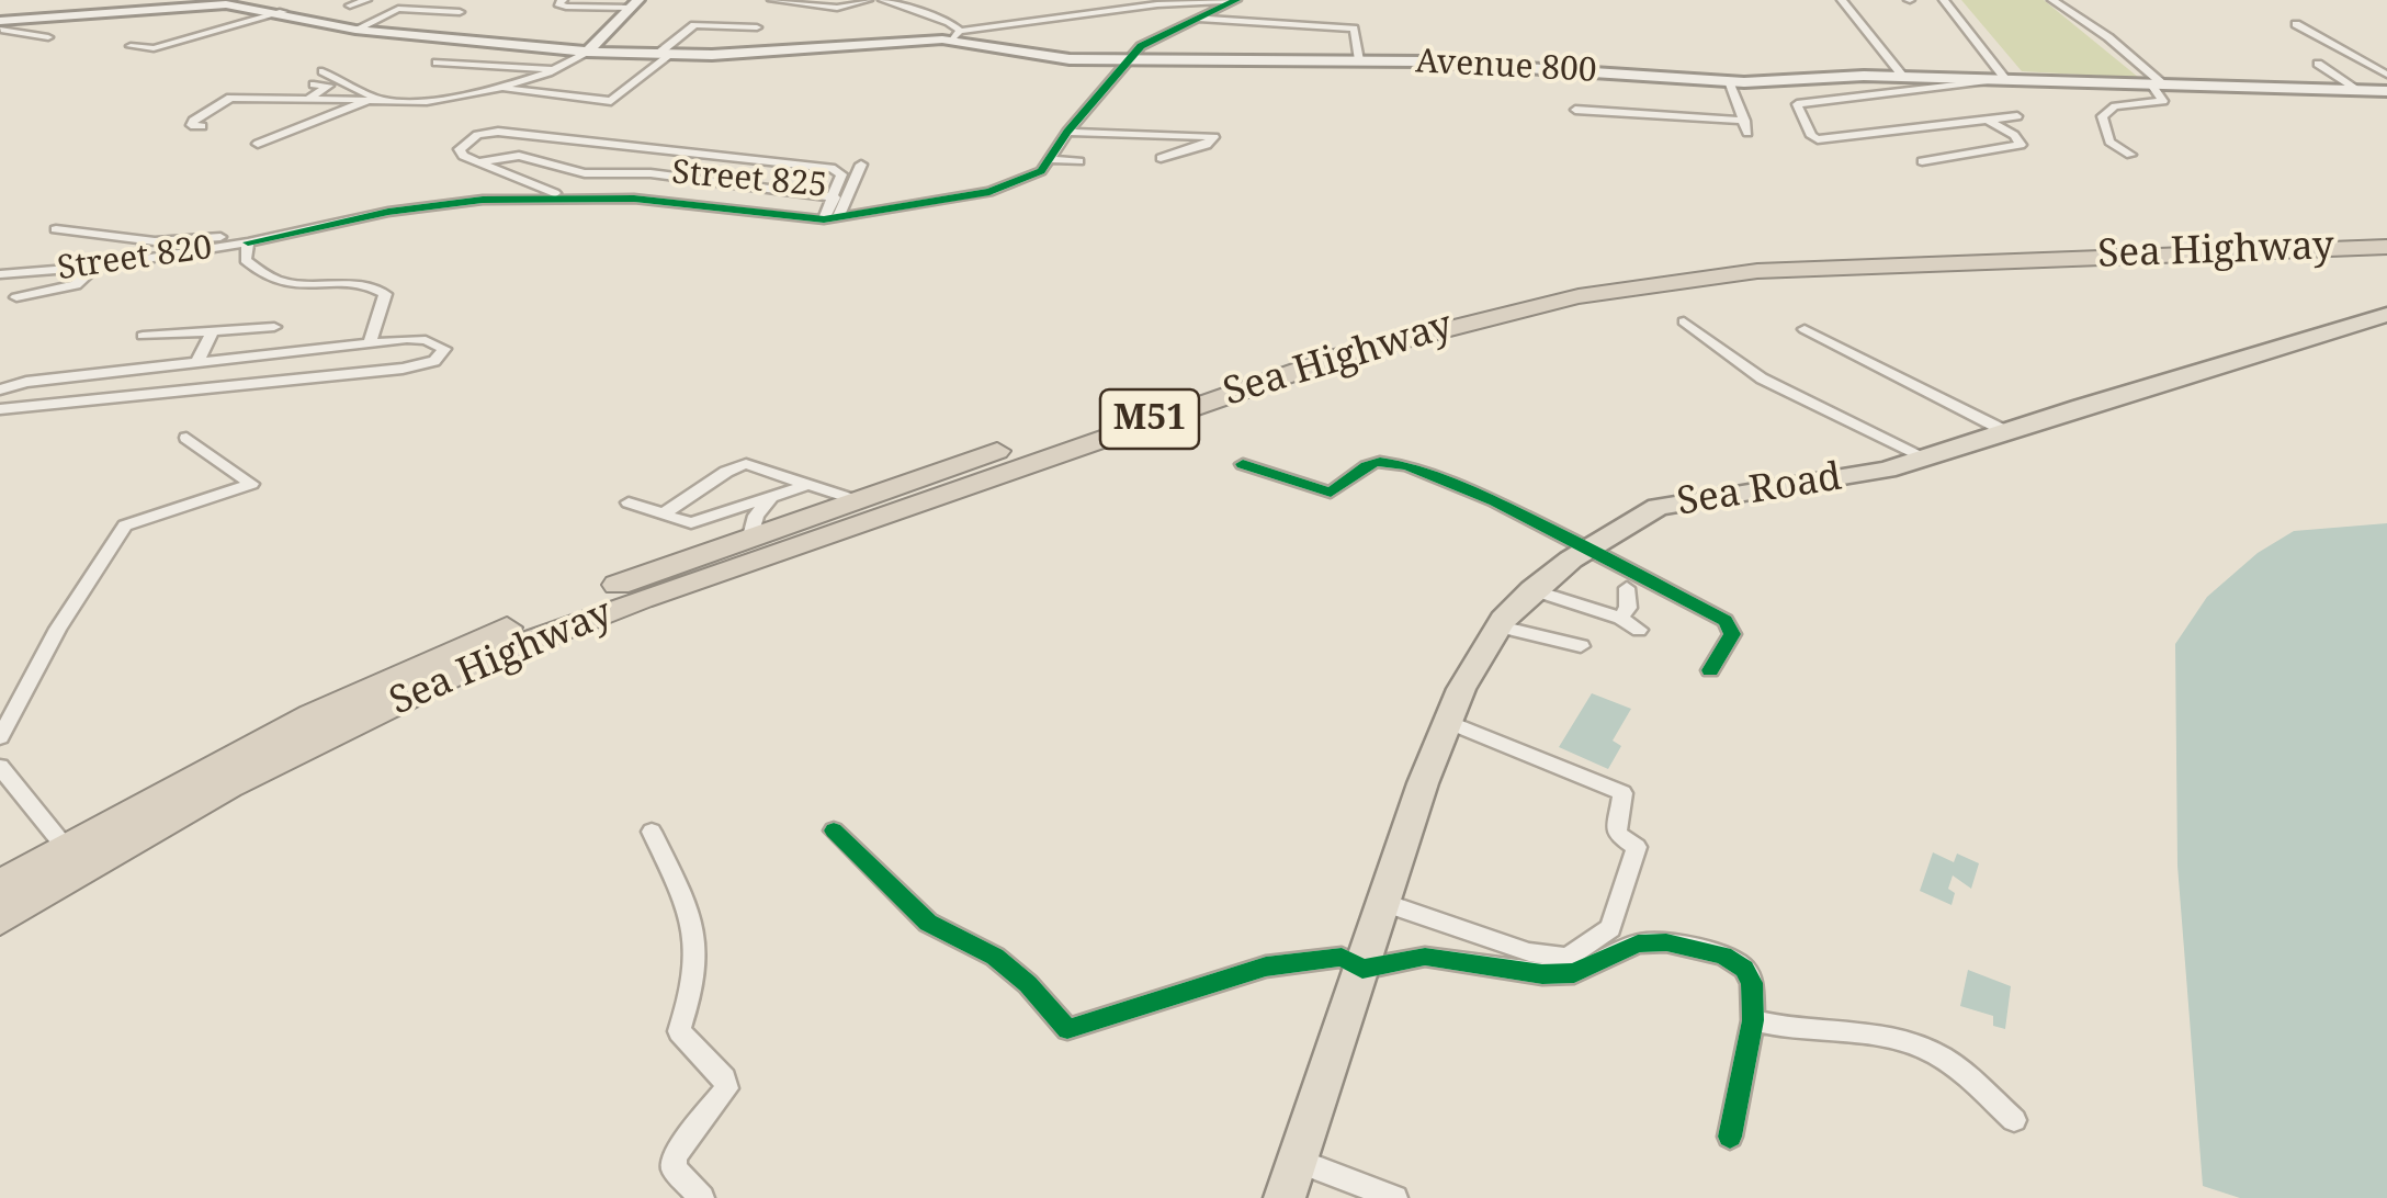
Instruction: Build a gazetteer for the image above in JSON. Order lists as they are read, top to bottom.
{
  "streets": {
    "highway": ["Sea Highway", "M51", "Sea Road"],
    "main road": ["Avenue 800"],
    "street": ["Street 825", "Street 820"]
  },
  "crossings": [
    ["Avenue 800", "Street 825"],
    ["Street 825", "Street 820"]
  ]
}
